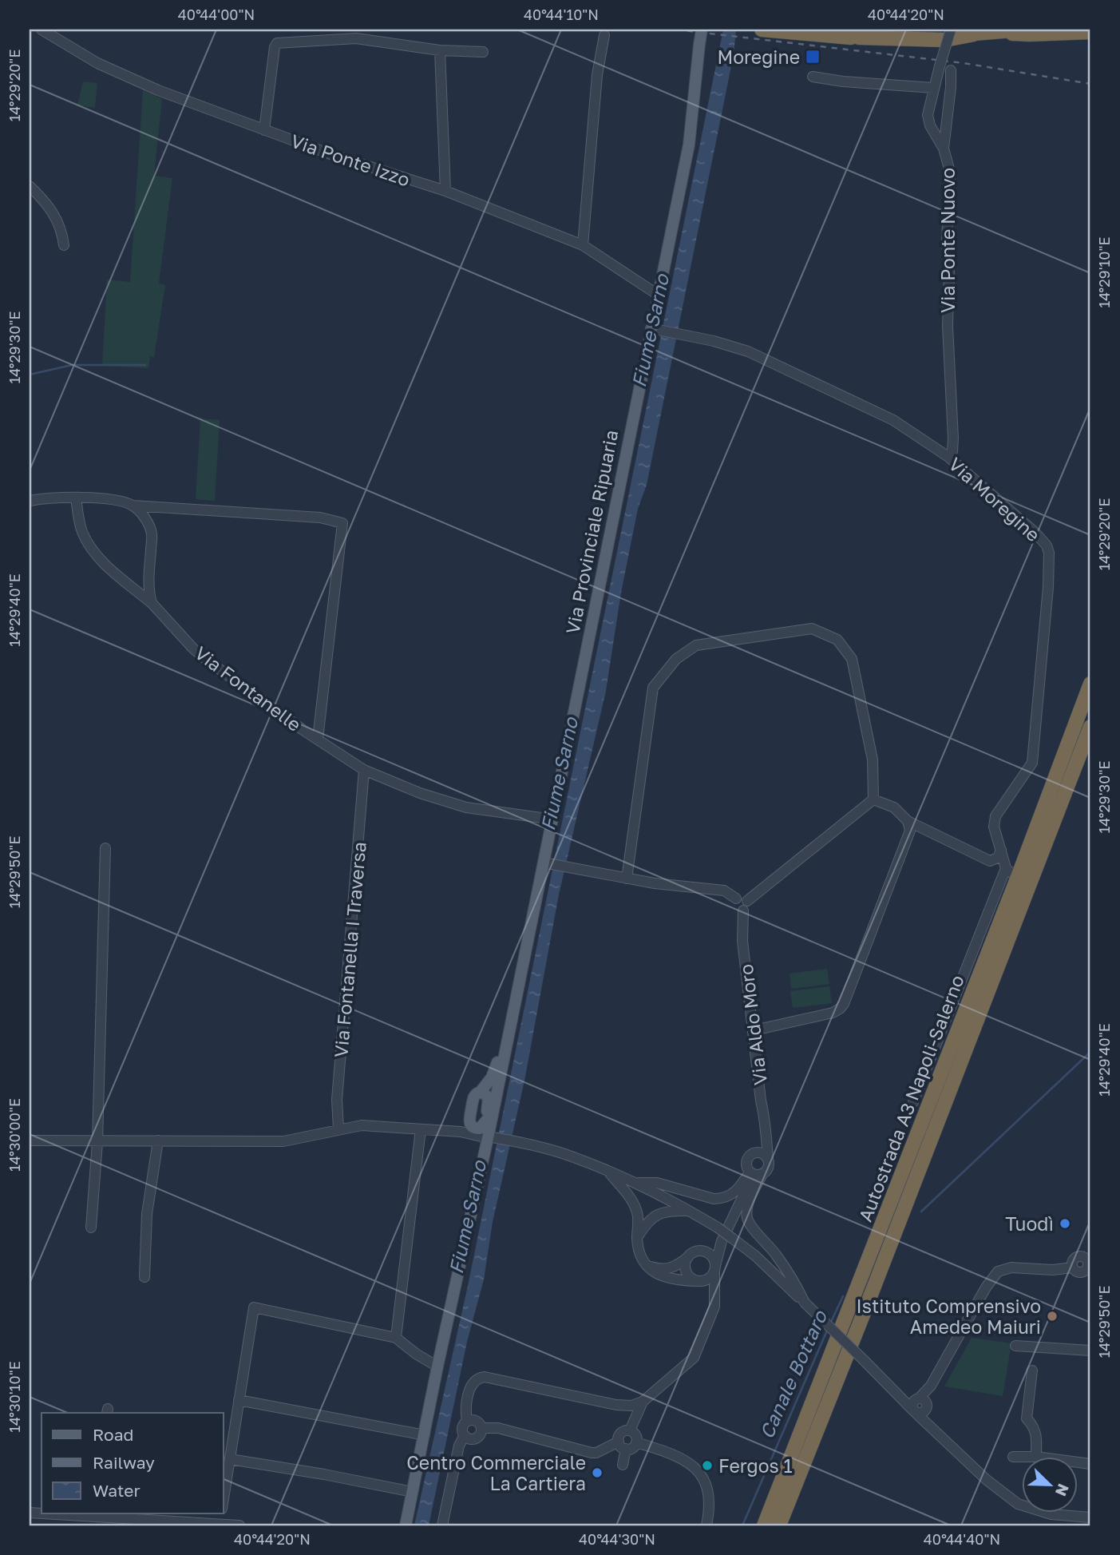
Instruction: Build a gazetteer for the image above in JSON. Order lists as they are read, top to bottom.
{
  "streets": {
    "highway": ["Autostrada A3 Napoli-Salerno"],
    "main road": ["Via Provinciale Ripuaria"],
    "street": [
      "Via Ponte Izzo",
      "Via Ponte Nuovo",
      "Via Moregine",
      "Via Fontanelle",
      "Via Fontanella I Traversa",
      "Via Aldo Moro"
    ]
  },
  "crossings": [
    ["Via Ponte Izzo", "Via Provinciale Ripuaria"],
    ["Via Ponte Nuovo", "Via Moregine"],
    ["Via Moregine", "Via Provinciale Ripuaria"],
    ["Via Provinciale Ripuaria", "Via Fontanelle"],
    ["Via Fontanelle", "Via Fontanella I Traversa"]
  ],
  "water": ["Fiume Sarno", "Canale Bottaro"],
  "places": {
    "transit": ["Moregine"],
    "other": [
      "Tuodì",
      "Istituto Comprensivo Amedeo Maiuri",
      "Fergos 1",
      "Centro Commerciale La Cartiera"
    ]
  },
  "legend": ["Road", "Railway", "Water"],
  "north": "bottom right",
  "coordinates": [
    "40°44'00\"N",
    "40°44'10\"N",
    "40°44'20\"N",
    "14°29'20\"E",
    "14°29'10\"E",
    "14°29'30\"E",
    "14°29'40\"E",
    "14°29'50\"E",
    "14°30'00\"E",
    "14°30'10\"E",
    "40°44'30\"N",
    "40°44'40\"N"
  ]
}
